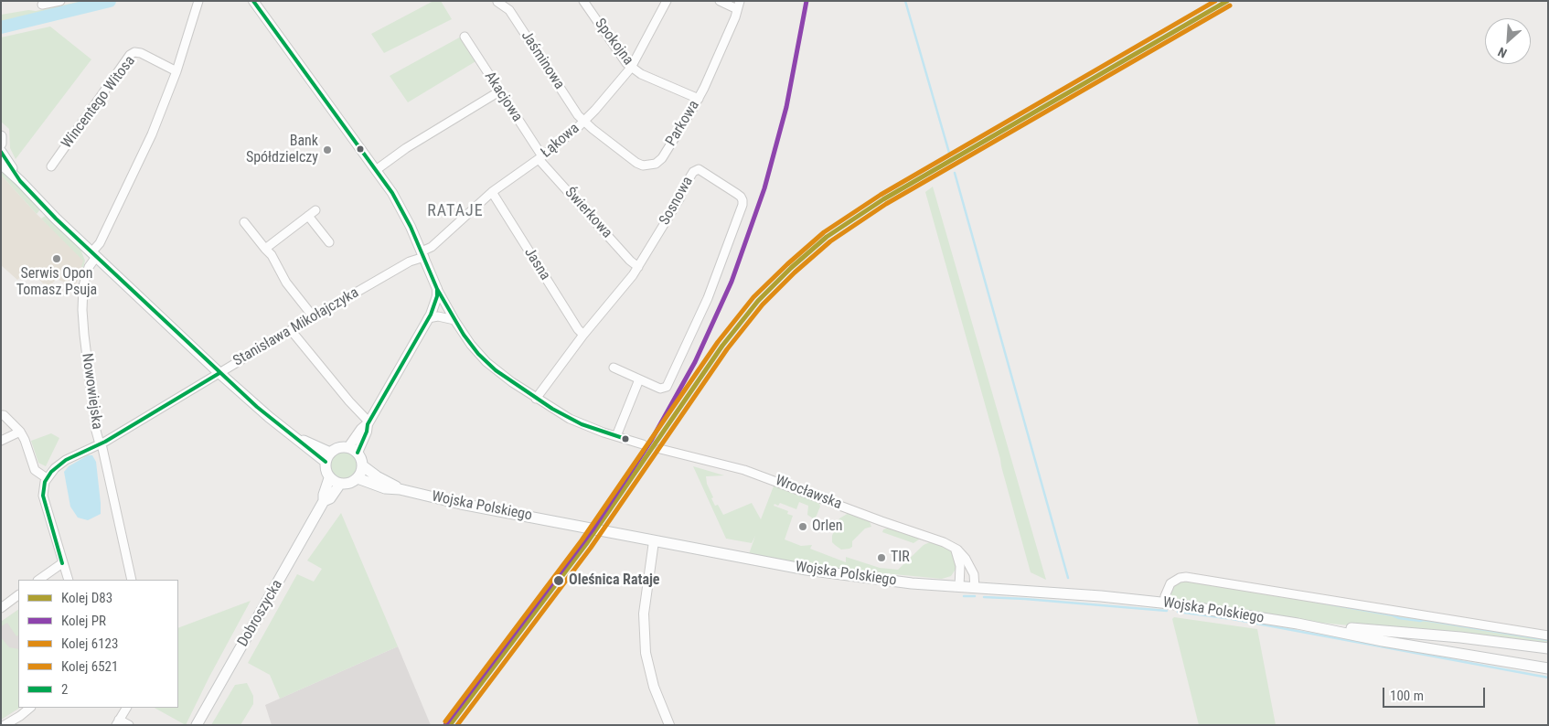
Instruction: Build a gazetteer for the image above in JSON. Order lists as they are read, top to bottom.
{
  "streets": {
    "main road": ["Wojska Polskiego", "Dobroszycka"],
    "street": [
      "Spokojna",
      "Jaśminowa",
      "Akacjowa",
      "Wincentego Witosa",
      "Parkowa",
      "Łąkowa",
      "Sosnowa",
      "Świerkowa",
      "Jasna",
      "Stanisława Mikołajczyka",
      "Nowowiejska",
      "Wrocławska"
    ]
  },
  "crossings": [
    ["Spokojna", "Parkowa"],
    ["Spokojna", "Łąkowa"],
    ["Jaśminowa", "Parkowa"],
    ["Jaśminowa", "Łąkowa"],
    ["Akacjowa", "Łąkowa"],
    ["Akacjowa", "Świerkowa"],
    ["Wincentego Witosa", "Nowowiejska"],
    ["Parkowa", "Łąkowa"],
    ["Łąkowa", "Świerkowa"],
    ["Łąkowa", "Jasna"],
    ["Łąkowa", "Stanisława Mikołajczyka"],
    ["Sosnowa", "Świerkowa"],
    ["Sosnowa", "Jasna"],
    ["Stanisława Mikołajczyka", "Nowowiejska"],
    ["Wrocławska", "Wojska Polskiego"],
    ["Wojska Polskiego", "Dobroszycka"]
  ],
  "districts": ["RATAJE"],
  "places": [
    "Bank Spółdzielczy",
    "Serwis Opon Tomasz Psuja",
    "Orlen",
    "TIR",
    "Oleśnica Rataje"
  ],
  "lines": [
    "rail line D83",
    "rail line PR",
    "rail line 6521",
    "transit line 2",
    "rail line 6123"
  ],
  "legend": [
    "Kolej D83",
    "Kolej PR",
    "Kolej 6123",
    "Kolej 6521",
    "2"
  ],
  "scale_bar": "100 m",
  "north": "bottom left"
}
